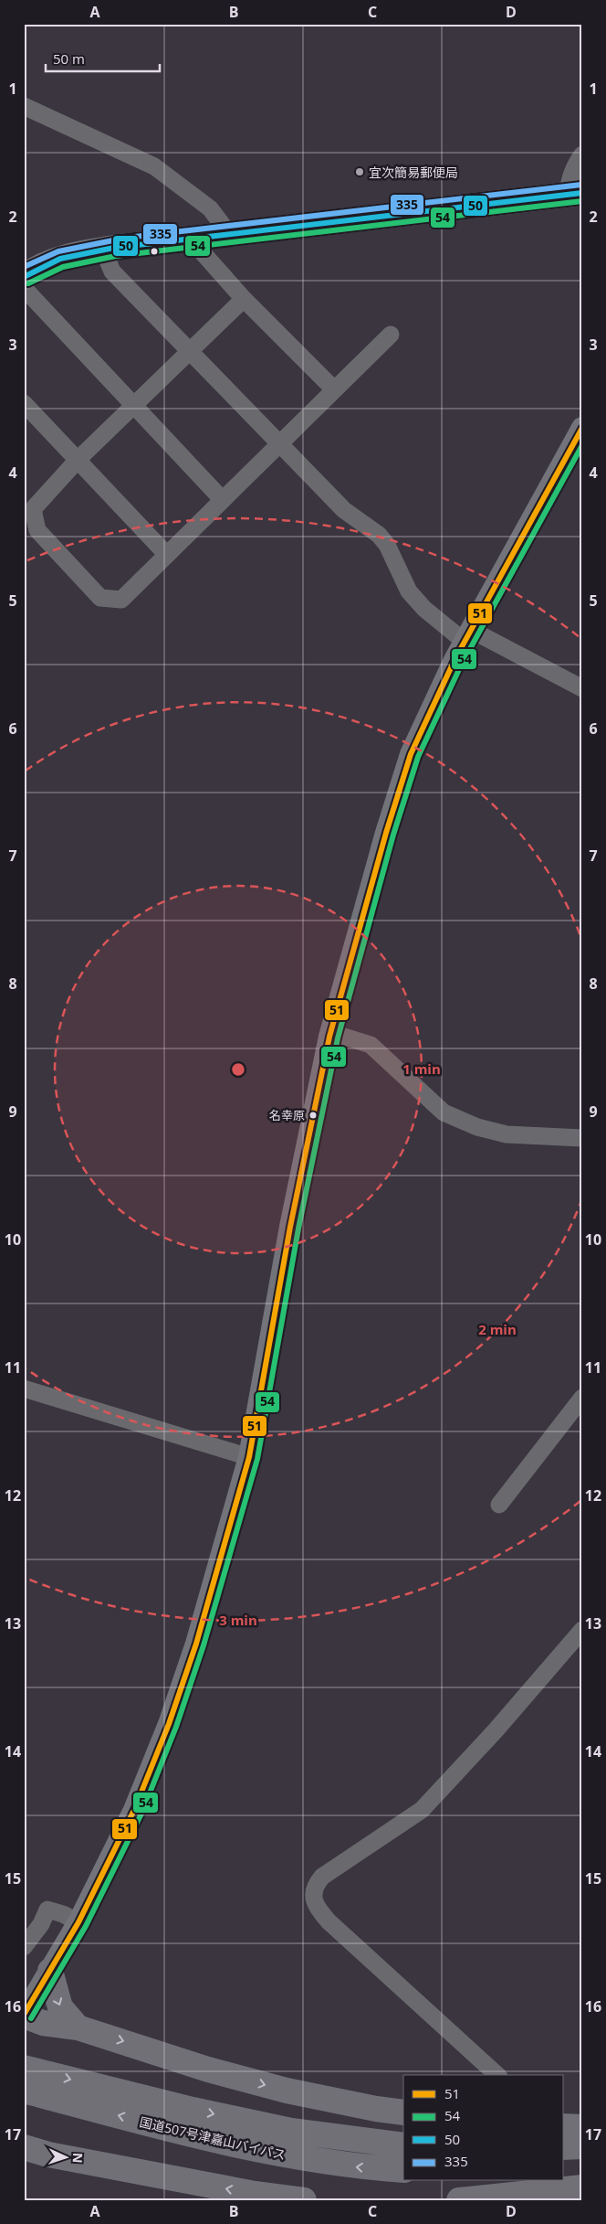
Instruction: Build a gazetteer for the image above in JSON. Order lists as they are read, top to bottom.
{
  "streets": {
    "highway": ["国道507号津嘉山バイパス"]
  },
  "places": ["宜次簡易郵便局", "名幸原"],
  "lines": [
    "transit line 335",
    "transit line 50",
    "transit line 54",
    "transit line 51"
  ],
  "legend": [
    "51",
    "54",
    "50",
    "335"
  ],
  "scale_bar": "50 m",
  "north": "right",
  "grid": {
    "columns": [
      "A",
      "B",
      "C",
      "D"
    ],
    "rows": [
      "1",
      "2",
      "3",
      "4",
      "5",
      "6",
      "7",
      "8",
      "9",
      "10",
      "11",
      "12",
      "13",
      "14",
      "15",
      "16",
      "17"
    ]
  },
  "rings": ["1 min", "2 min", "3 min"]
}
